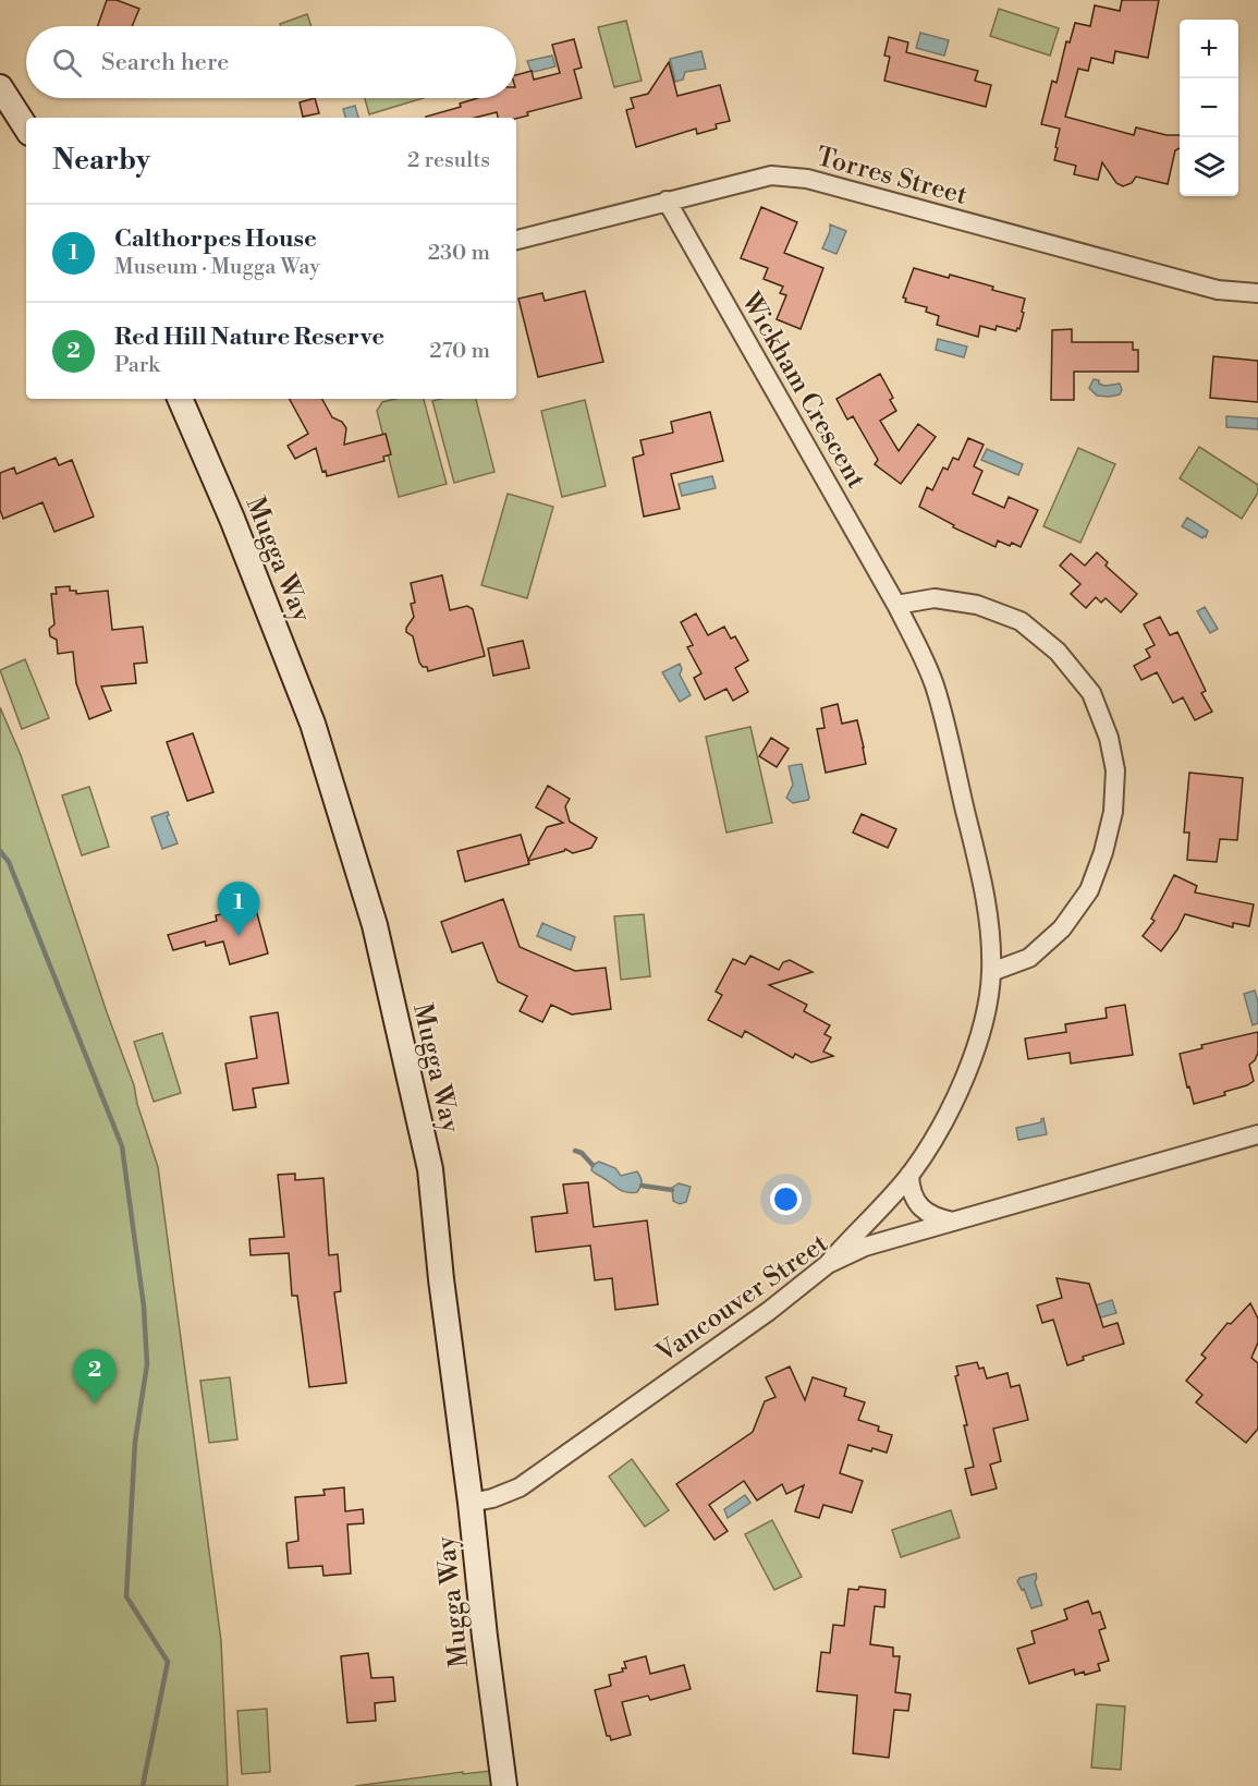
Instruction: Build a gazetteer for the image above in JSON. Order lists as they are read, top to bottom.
{
  "streets": {
    "main road": ["Mugga Way"],
    "street": ["Torres Street", "Wickham Crescent", "Vancouver Street"]
  },
  "crossings": [
    ["Torres Street", "Wickham Crescent"],
    ["Wickham Crescent", "Vancouver Street"],
    ["Mugga Way", "Vancouver Street"]
  ],
  "page": {
    "map_buttons": ["+", "−"],
    "search": "Search here",
    "heading": ["Nearby", "2 results"],
    "list": [
      {
        "mark": "1",
        "name": "Calthorpes House",
        "note": "Museum · Mugga Way",
        "value": "230 m"
      },
      {
        "mark": "2",
        "name": "Red Hill Nature Reserve",
        "note": "Park",
        "value": "270 m"
      }
    ],
    "pins": ["1", "2"]
  }
}
